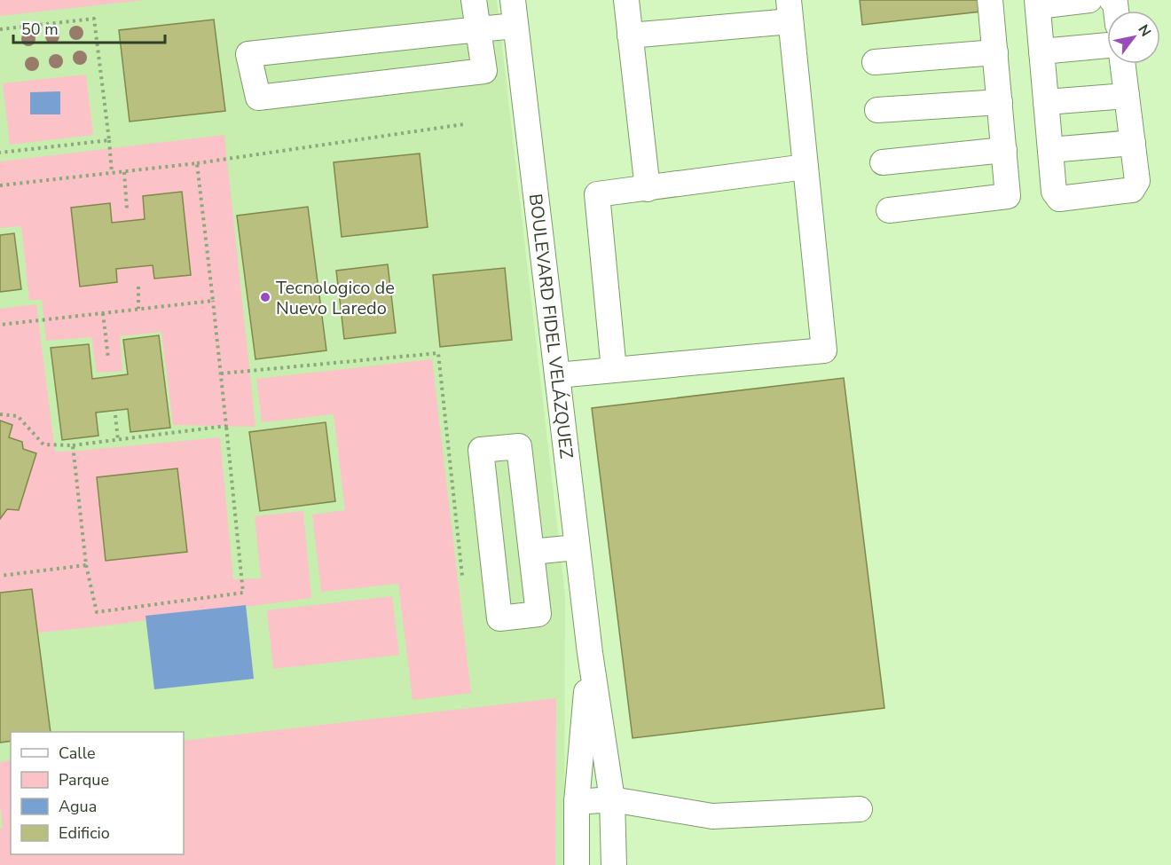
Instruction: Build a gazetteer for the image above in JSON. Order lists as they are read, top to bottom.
{
  "streets": {
    "street": ["BOULEVARD FIDEL VELÁZQUEZ"]
  },
  "places": ["Tecnologico de Nuevo Laredo"],
  "legend": [
    "Calle",
    "Parque",
    "Agua",
    "Edificio"
  ],
  "scale_bar": "50 m",
  "north": "top right"
}
